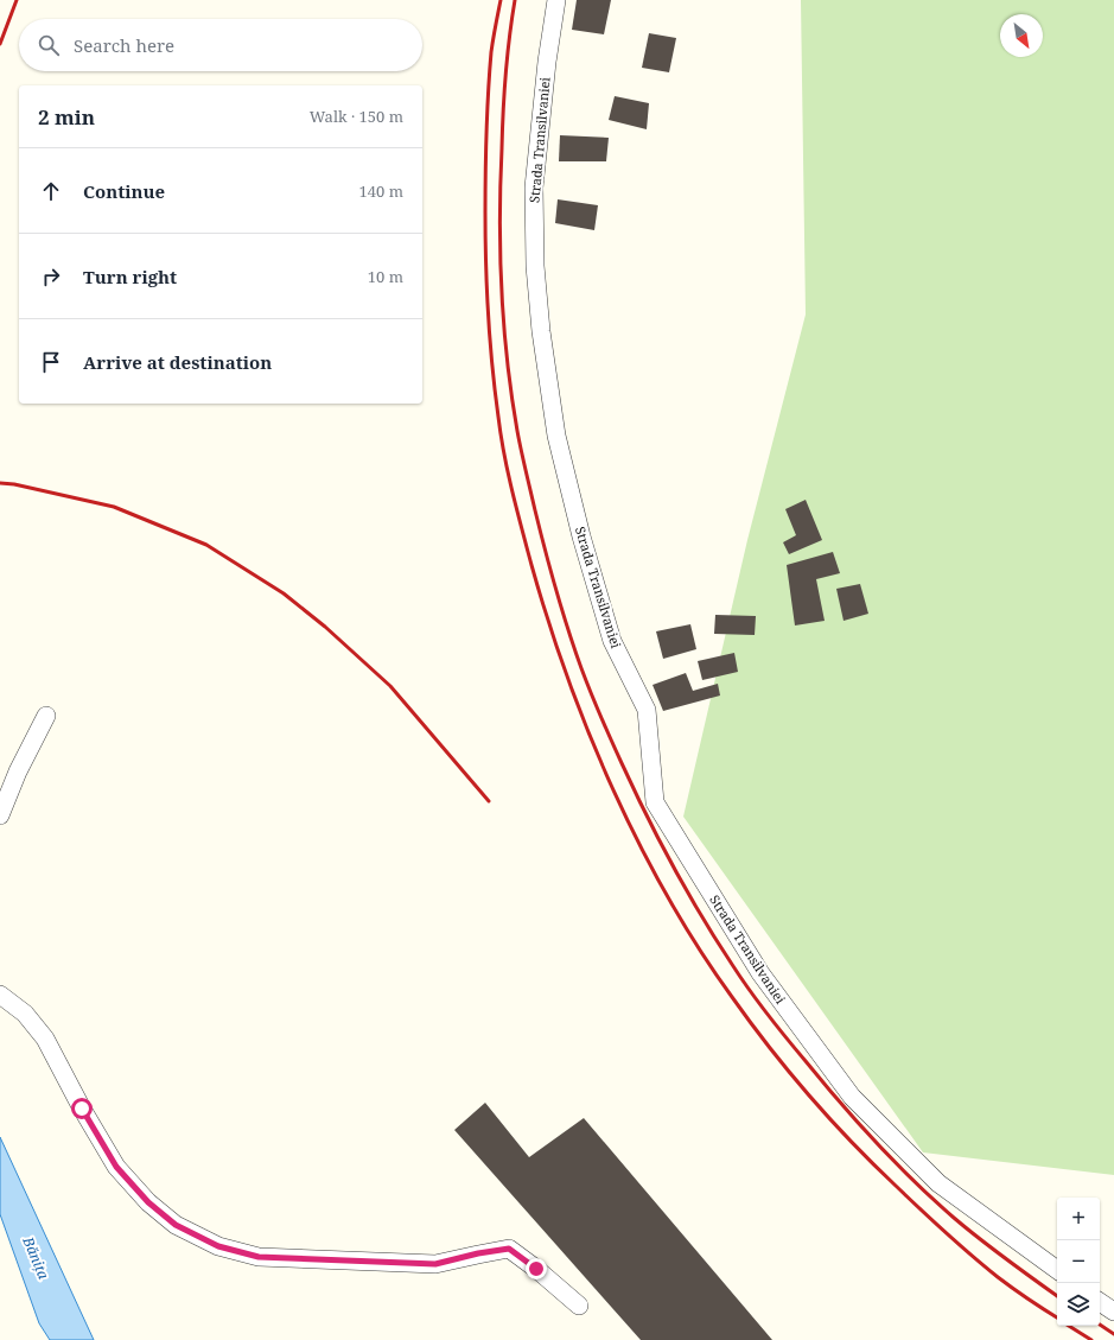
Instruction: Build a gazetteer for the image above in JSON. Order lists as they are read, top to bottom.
{
  "streets": {
    "street": ["Strada Transilvaniei"]
  },
  "water": ["Bănița"],
  "north": "bottom right",
  "page": {
    "search": "Search here",
    "heading": ["2 min", "Walk · 150 m"],
    "list": [
      ["Continue", "140 m"],
      ["Turn right", "10 m"],
      "Arrive at destination"
    ],
    "map_buttons": ["+", "−"]
  }
}
